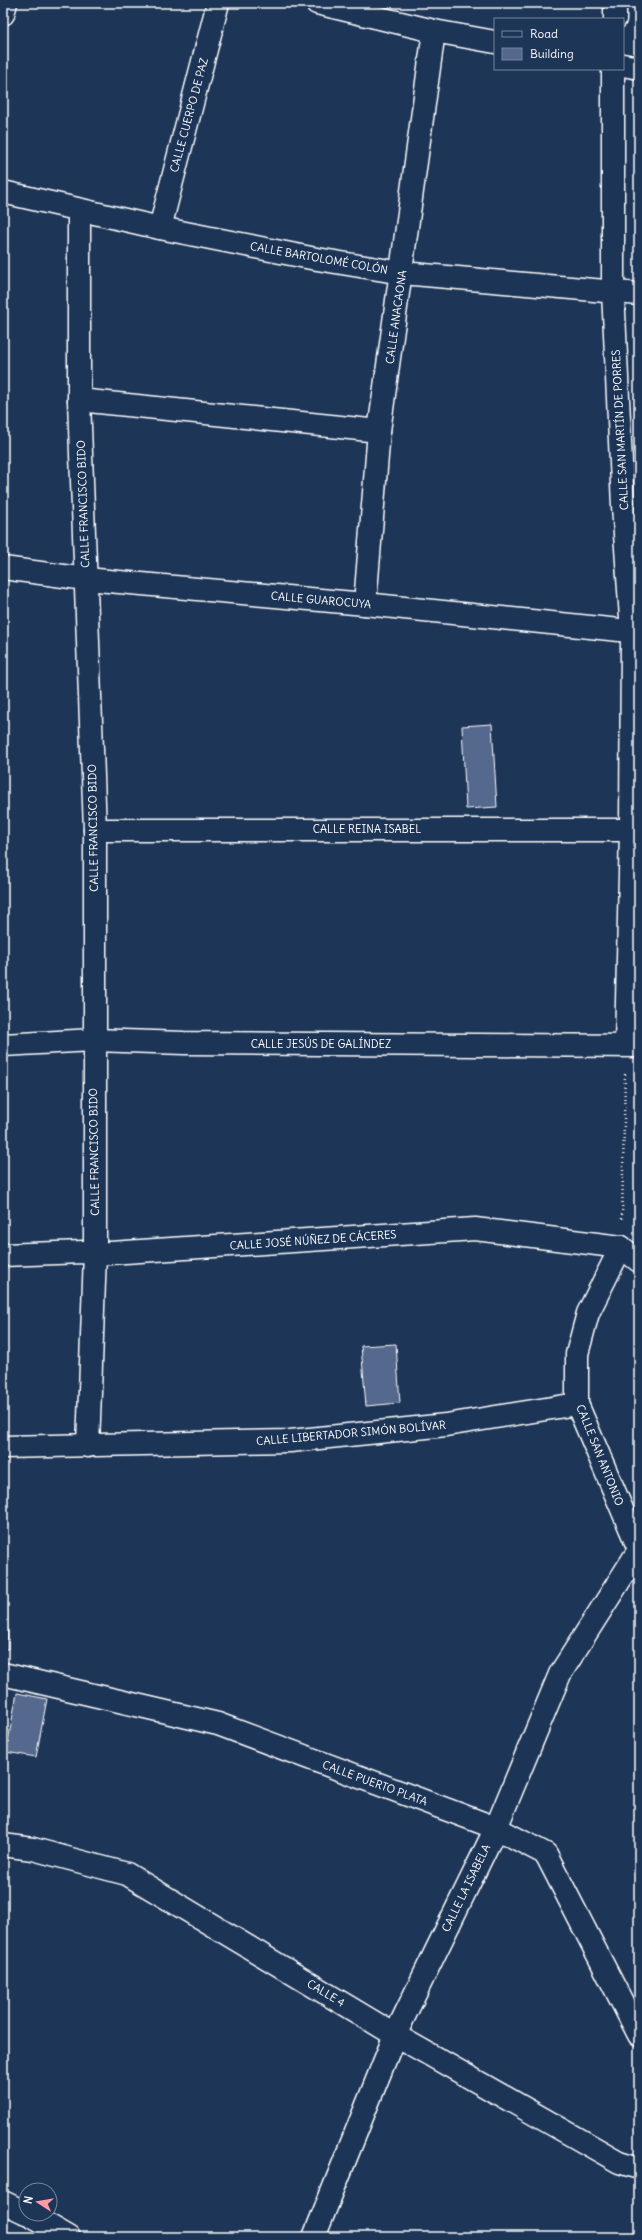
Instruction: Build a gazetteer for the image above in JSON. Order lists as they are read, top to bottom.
{
  "streets": {
    "street": [
      "CALLE CUERPO DE PAZ",
      "CALLE BARTOLOMÉ COLÓN",
      "CALLE ANACAONA",
      "CALLE SAN MARTÍN DE PORRES",
      "CALLE FRANCISCO BIDO",
      "CALLE GUAROCUYA",
      "CALLE REINA ISABEL",
      "CALLE JESÚS DE GALÍNDEZ",
      "CALLE JOSÉ NÚÑEZ DE CÁCERES",
      "CALLE LIBERTADOR SIMÓN BOLÍVAR",
      "CALLE SAN ANTONIO",
      "CALLE PUERTO PLATA",
      "CALLE LA ISABELA",
      "CALLE 4"
    ]
  },
  "crossings": [
    ["CALLE CUERPO DE PAZ", "CALLE BARTOLOMÉ COLÓN"],
    ["CALLE BARTOLOMÉ COLÓN", "CALLE ANACAONA"],
    ["CALLE BARTOLOMÉ COLÓN", "CALLE SAN MARTÍN DE PORRES"],
    ["CALLE BARTOLOMÉ COLÓN", "CALLE FRANCISCO BIDO"],
    ["CALLE ANACAONA", "CALLE GUAROCUYA"],
    ["CALLE SAN MARTÍN DE PORRES", "CALLE GUAROCUYA"],
    ["CALLE SAN MARTÍN DE PORRES", "CALLE REINA ISABEL"],
    ["CALLE SAN MARTÍN DE PORRES", "CALLE JESÚS DE GALÍNDEZ"],
    ["CALLE FRANCISCO BIDO", "CALLE GUAROCUYA"],
    ["CALLE FRANCISCO BIDO", "CALLE REINA ISABEL"],
    ["CALLE FRANCISCO BIDO", "CALLE JESÚS DE GALÍNDEZ"],
    ["CALLE FRANCISCO BIDO", "CALLE JOSÉ NÚÑEZ DE CÁCERES"],
    ["CALLE FRANCISCO BIDO", "CALLE LIBERTADOR SIMÓN BOLÍVAR"],
    ["CALLE JOSÉ NÚÑEZ DE CÁCERES", "CALLE SAN ANTONIO"],
    ["CALLE LIBERTADOR SIMÓN BOLÍVAR", "CALLE SAN ANTONIO"],
    ["CALLE SAN ANTONIO", "CALLE LA ISABELA"],
    ["CALLE PUERTO PLATA", "CALLE LA ISABELA"],
    ["CALLE LA ISABELA", "CALLE 4"]
  ],
  "legend": ["Road", "Building"],
  "north": "left"
}
